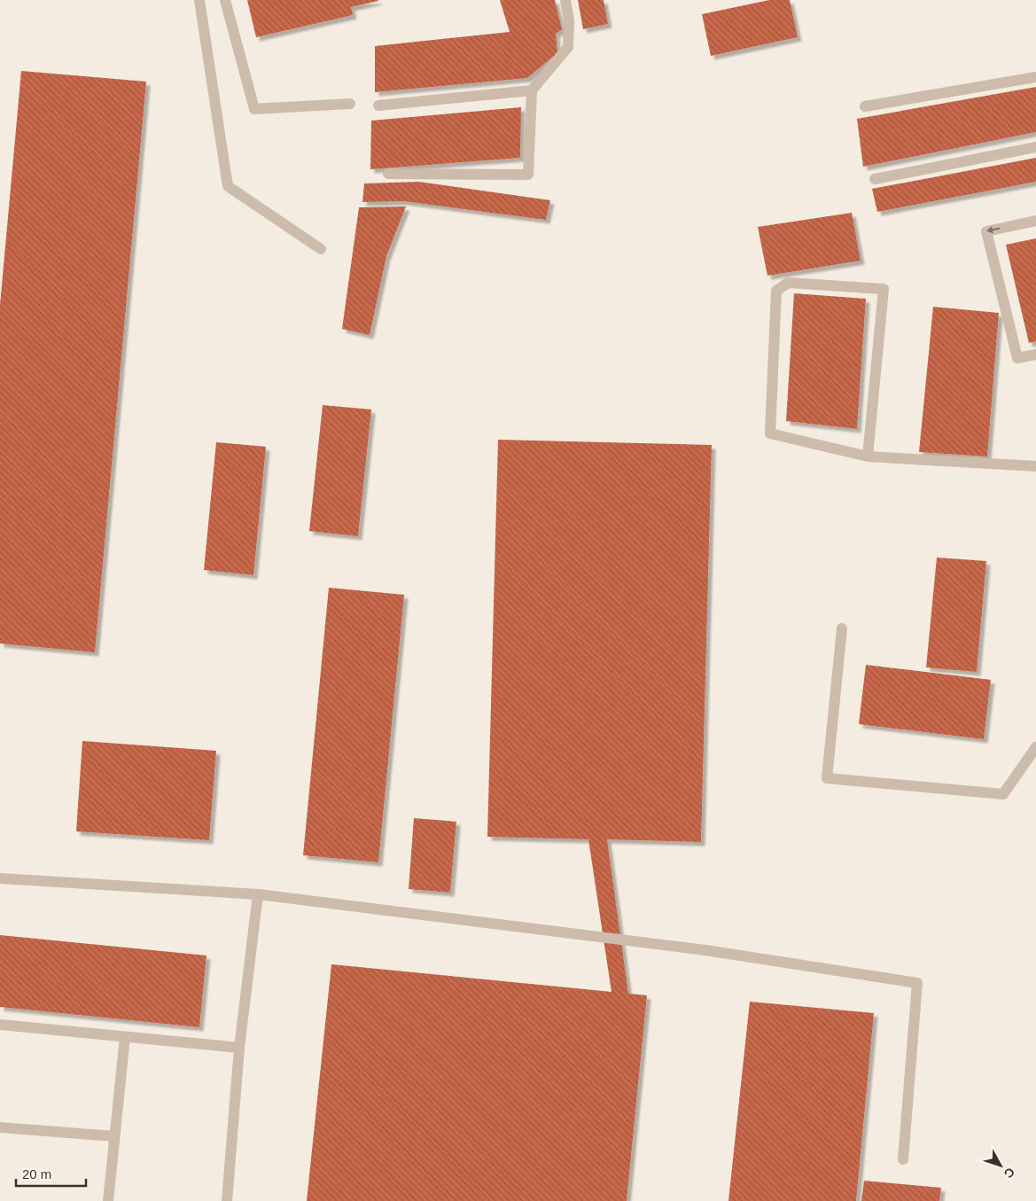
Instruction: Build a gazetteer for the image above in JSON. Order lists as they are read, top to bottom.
{
  "scale_bar": "20 m",
  "north": "bottom right"
}
